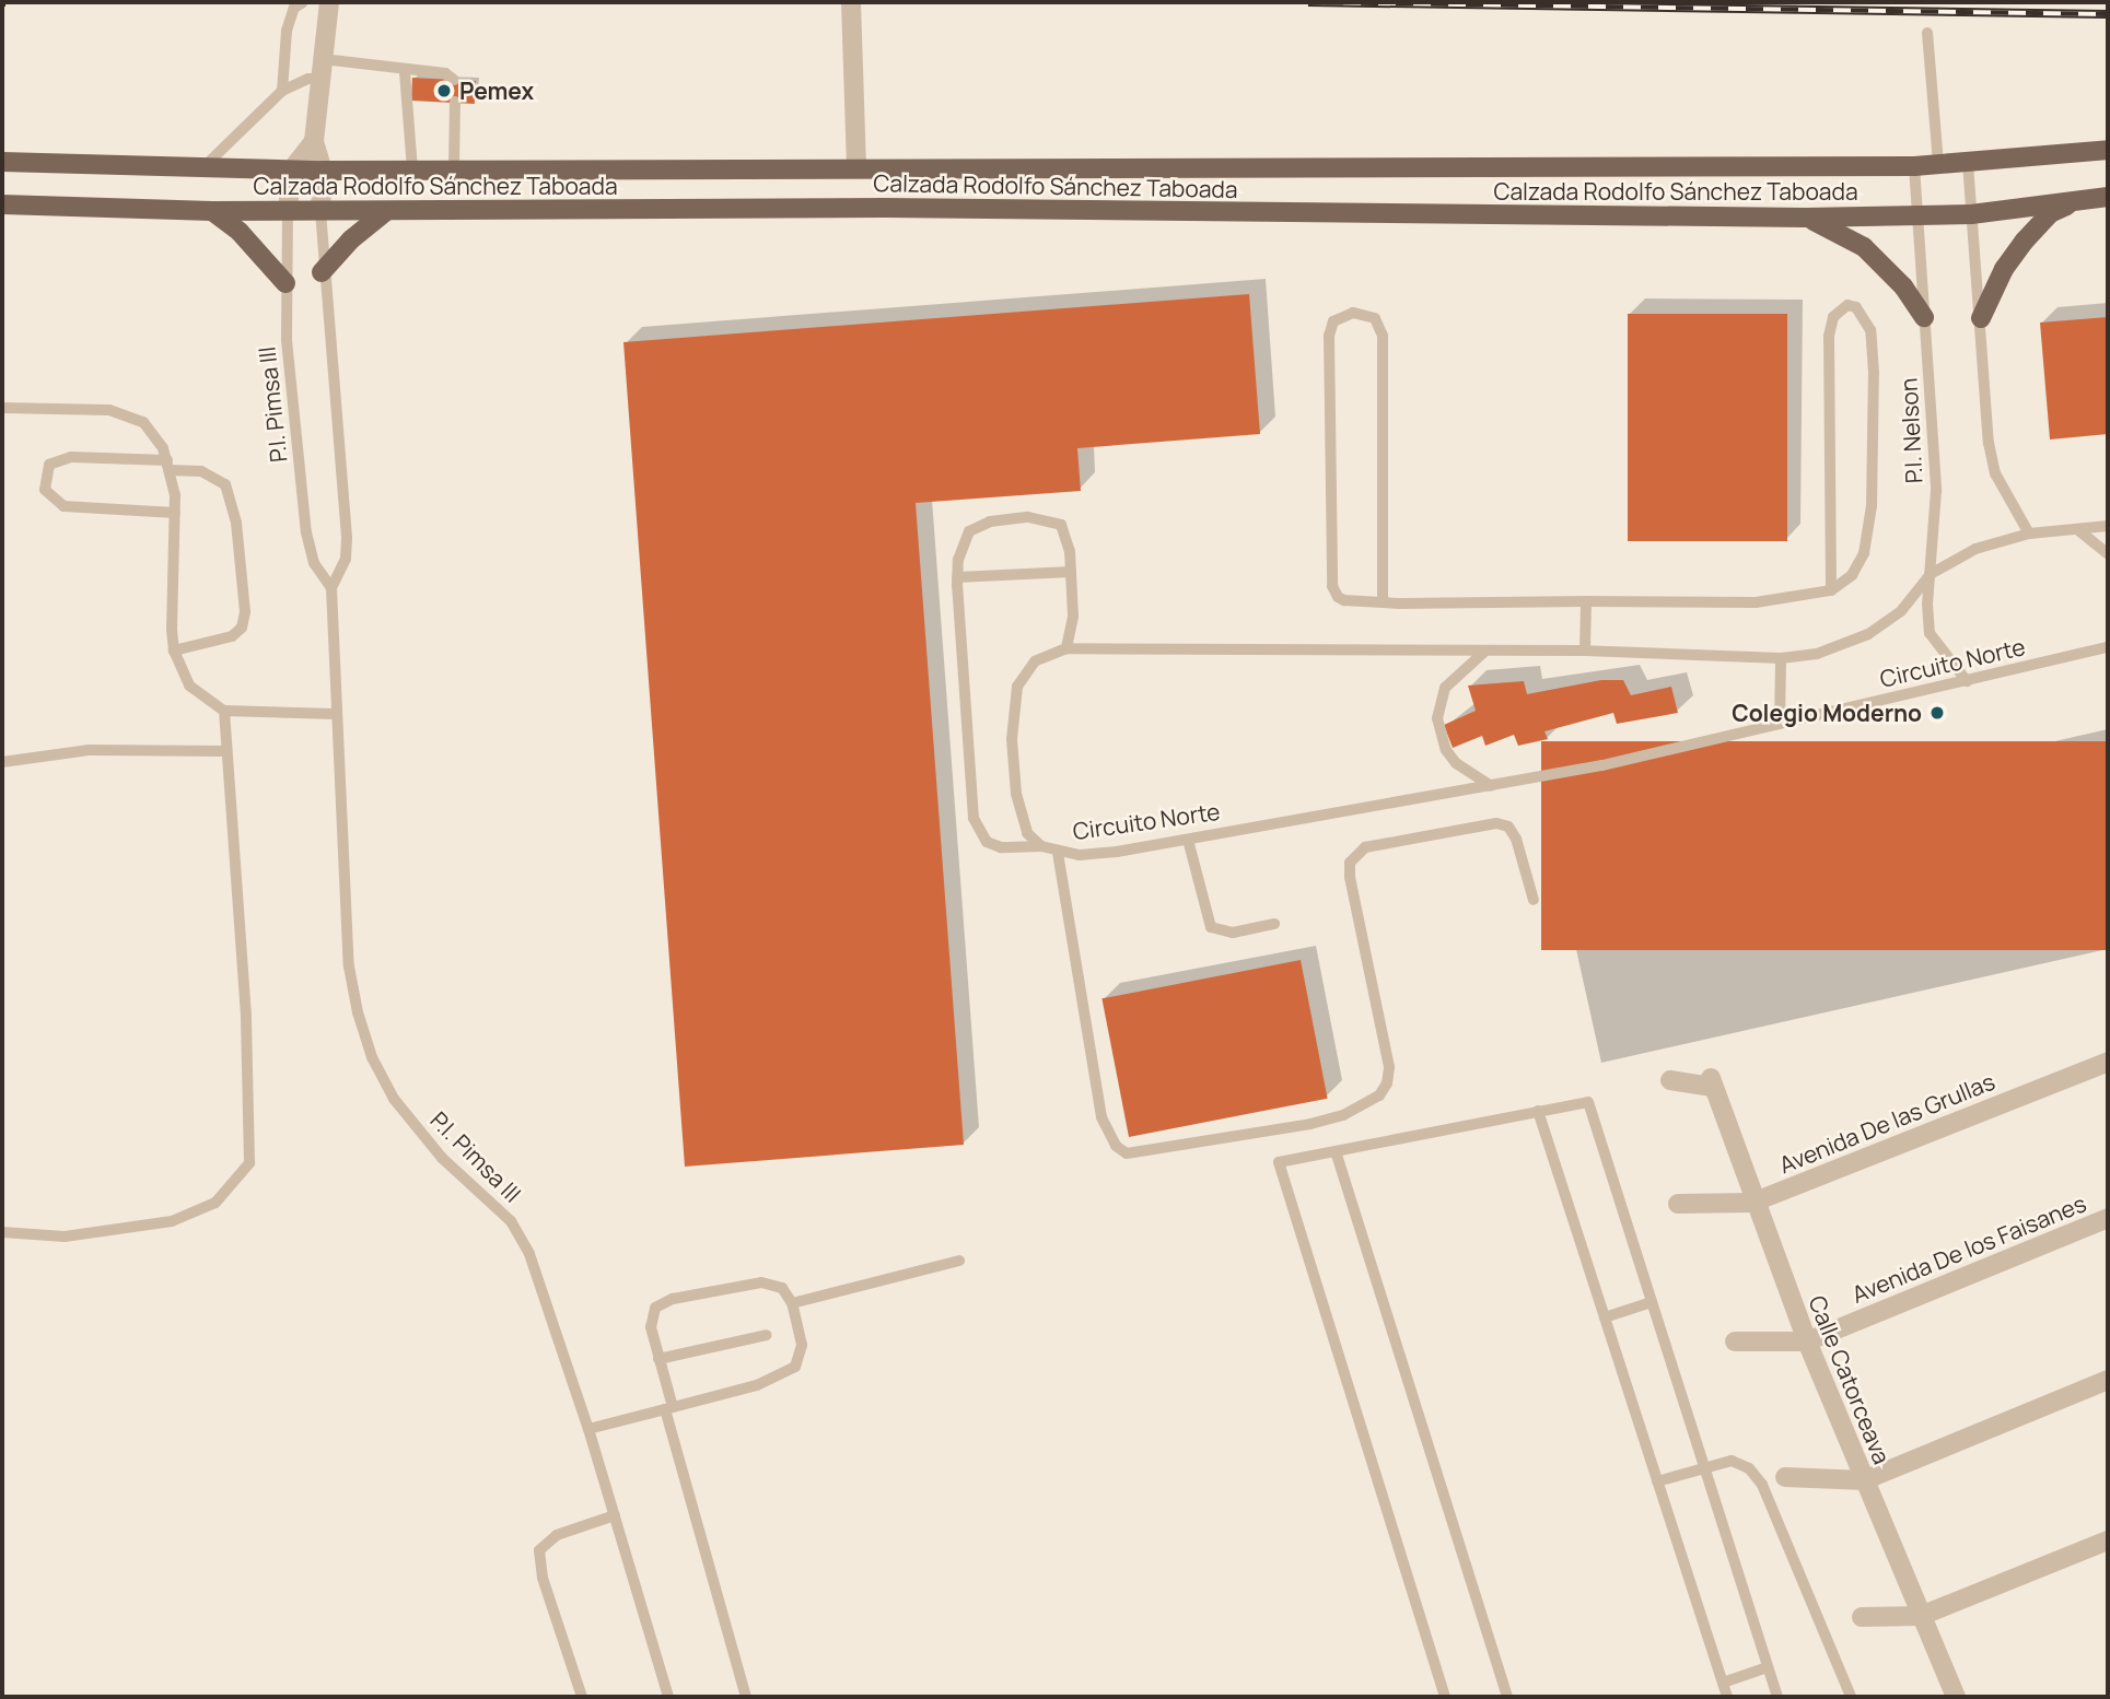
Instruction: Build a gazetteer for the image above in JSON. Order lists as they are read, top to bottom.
{
  "streets": {
    "main road": ["Calzada Rodolfo Sánchez Taboada"],
    "street": ["Avenida De las Grullas", "Avenida De los Faisanes", "Calle Catorceava"],
    "lane": ["P.I. Pimsa III", "P.I. Nelson", "Circuito Norte"]
  },
  "crossings": [
    ["Calzada Rodolfo Sánchez Taboada", "P.I. Pimsa III"],
    ["Calzada Rodolfo Sánchez Taboada", "P.I. Nelson"],
    ["P.I. Nelson", "Circuito Norte"],
    ["Avenida De las Grullas", "Calle Catorceava"],
    ["Avenida De los Faisanes", "Calle Catorceava"]
  ],
  "places": ["Pemex", "Colegio Moderno"]
}
